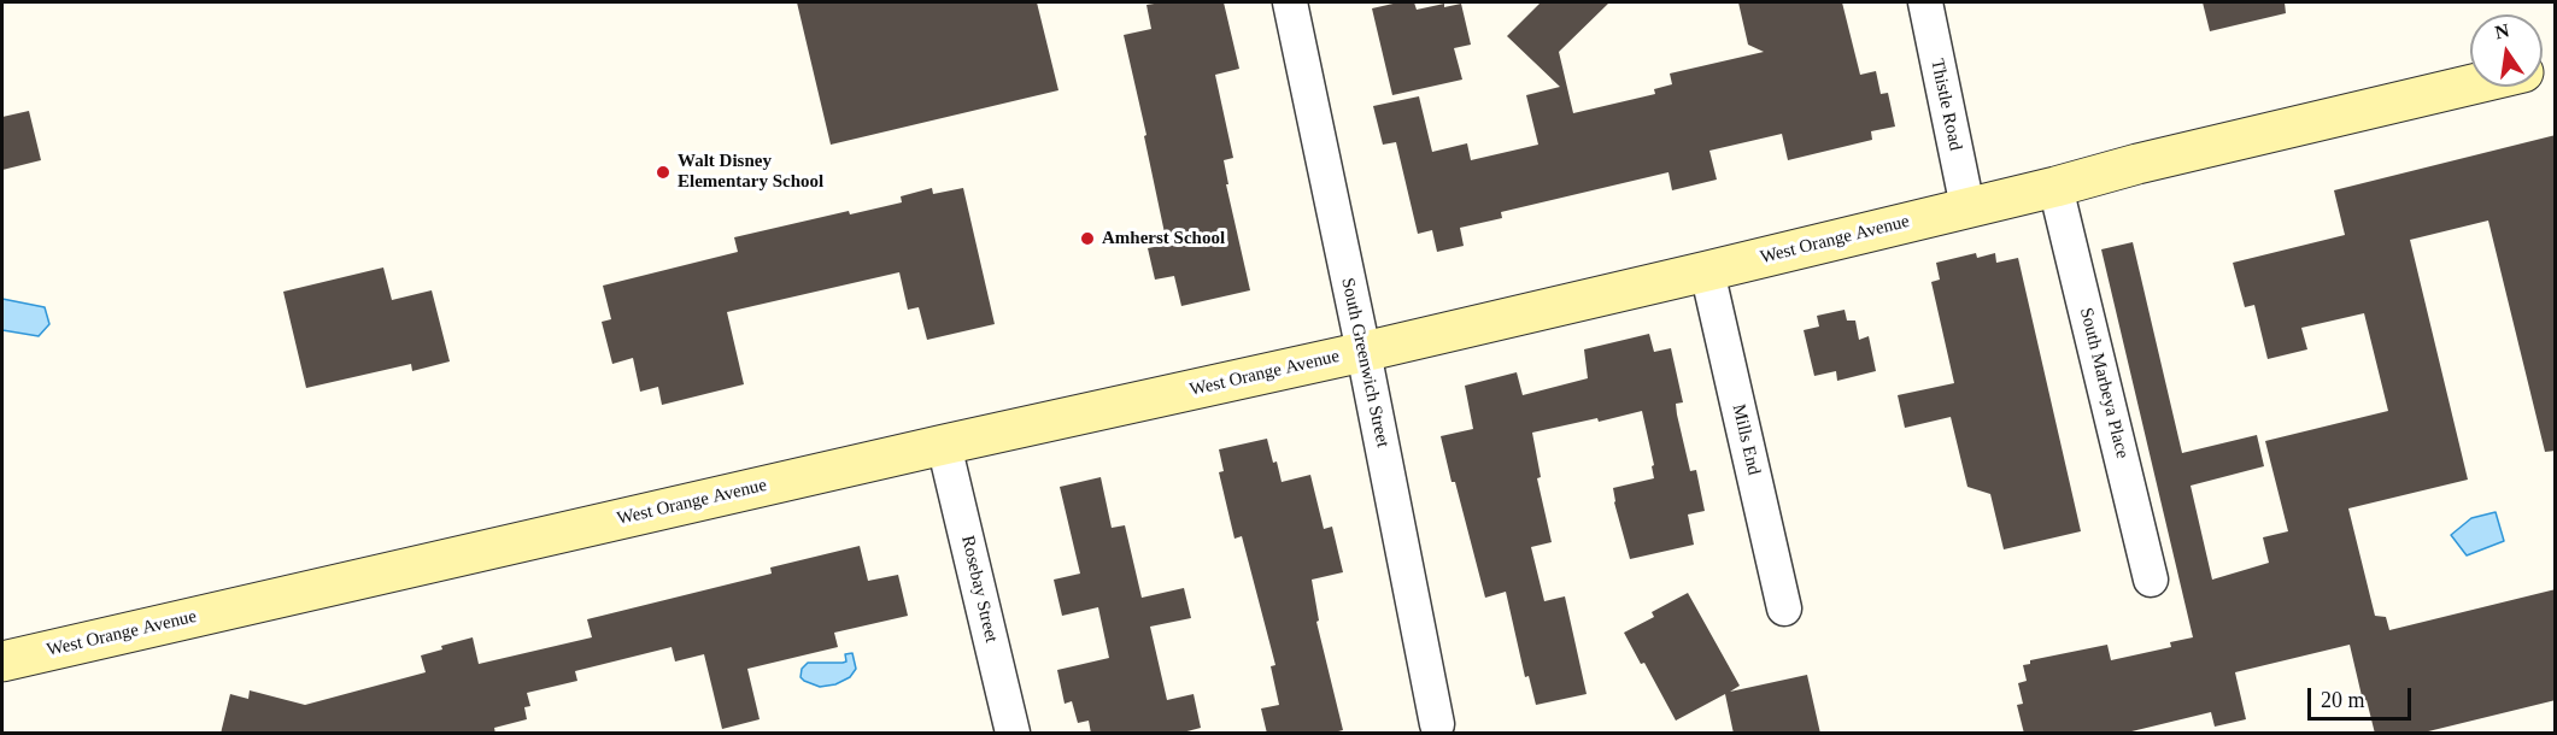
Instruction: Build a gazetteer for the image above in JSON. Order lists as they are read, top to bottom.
{
  "streets": {
    "street": [
      "Thistle Road",
      "West Orange Avenue",
      "South Greenwich Street",
      "South Marbeya Place",
      "Mills End",
      "Rosebay Street"
    ]
  },
  "crossings": [
    ["Thistle Road", "West Orange Avenue"],
    ["West Orange Avenue", "South Greenwich Street"],
    ["West Orange Avenue", "South Marbeya Place"],
    ["West Orange Avenue", "Mills End"],
    ["West Orange Avenue", "Rosebay Street"]
  ],
  "places": ["Walt Disney Elementary School", "Amherst School"],
  "scale_bar": "20 m",
  "north": "top"
}
